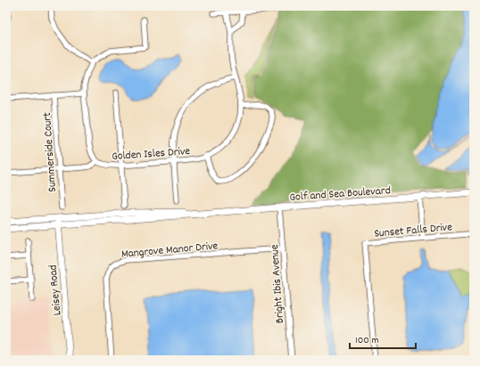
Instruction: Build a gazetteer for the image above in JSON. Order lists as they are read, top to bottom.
{
  "streets": {
    "street": [
      "Summerside Court",
      "Golden Isles Drive",
      "Golf and Sea Boulevard",
      "Sunset Falls Drive",
      "Mangrove Manor Drive",
      "Bright Ibis Avenue",
      "Leisey Road"
    ]
  },
  "crossings": [
    ["Golf and Sea Boulevard", "Bright Ibis Avenue"],
    ["Golf and Sea Boulevard", "Leisey Road"],
    ["Mangrove Manor Drive", "Bright Ibis Avenue"]
  ],
  "scale_bar": "100 m"
}
